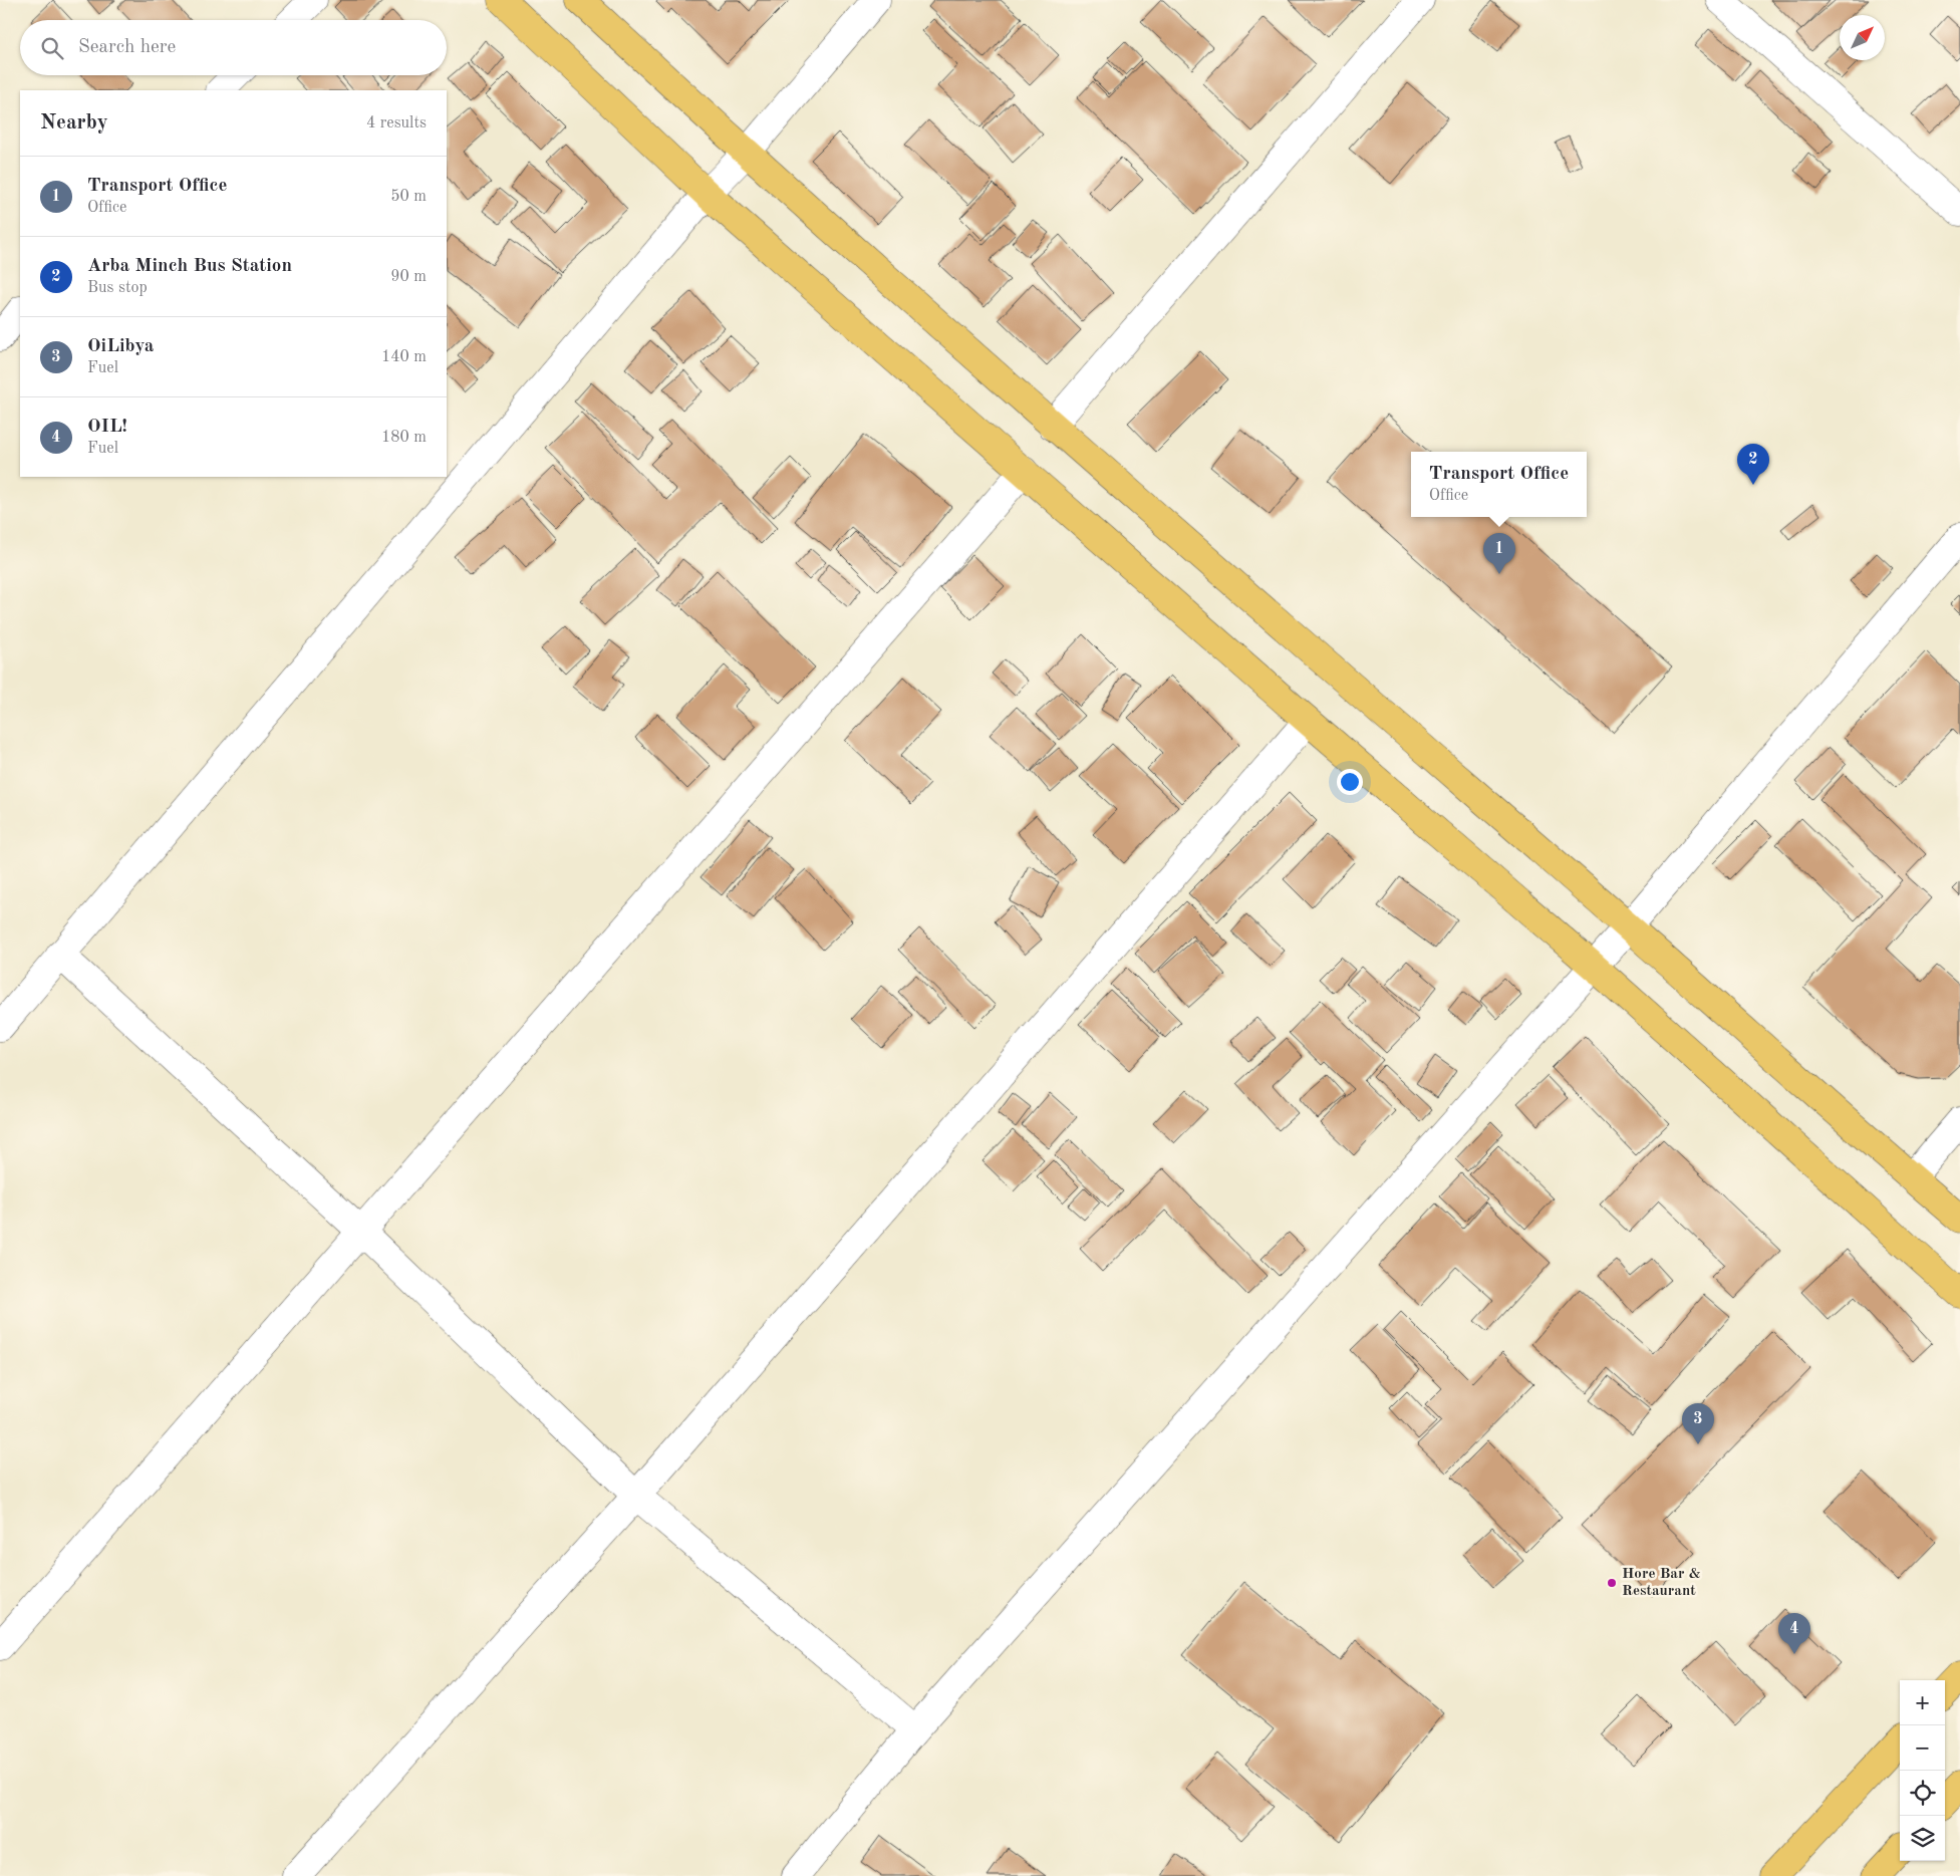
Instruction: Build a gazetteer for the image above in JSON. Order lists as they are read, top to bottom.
{
  "places": ["Hore Bar & Restaurant"],
  "north": "top right",
  "page": {
    "search": "Search here",
    "heading": ["Nearby", "4 results"],
    "list": [
      {
        "mark": "1",
        "name": "Transport Office",
        "note": "Office",
        "value": "50 m"
      },
      {
        "mark": "2",
        "name": "Arba Minch Bus Station",
        "note": "Bus stop",
        "value": "90 m"
      },
      {
        "mark": "3",
        "name": "OiLibya",
        "note": "Fuel",
        "value": "140 m"
      },
      {
        "mark": "4",
        "name": "OIL!",
        "note": "Fuel",
        "value": "180 m"
      }
    ],
    "pins": [
      "2",
      "1",
      "3",
      "4"
    ],
    "popup": ["Transport Office", "Office"],
    "map_buttons": ["+", "−"]
  }
}
